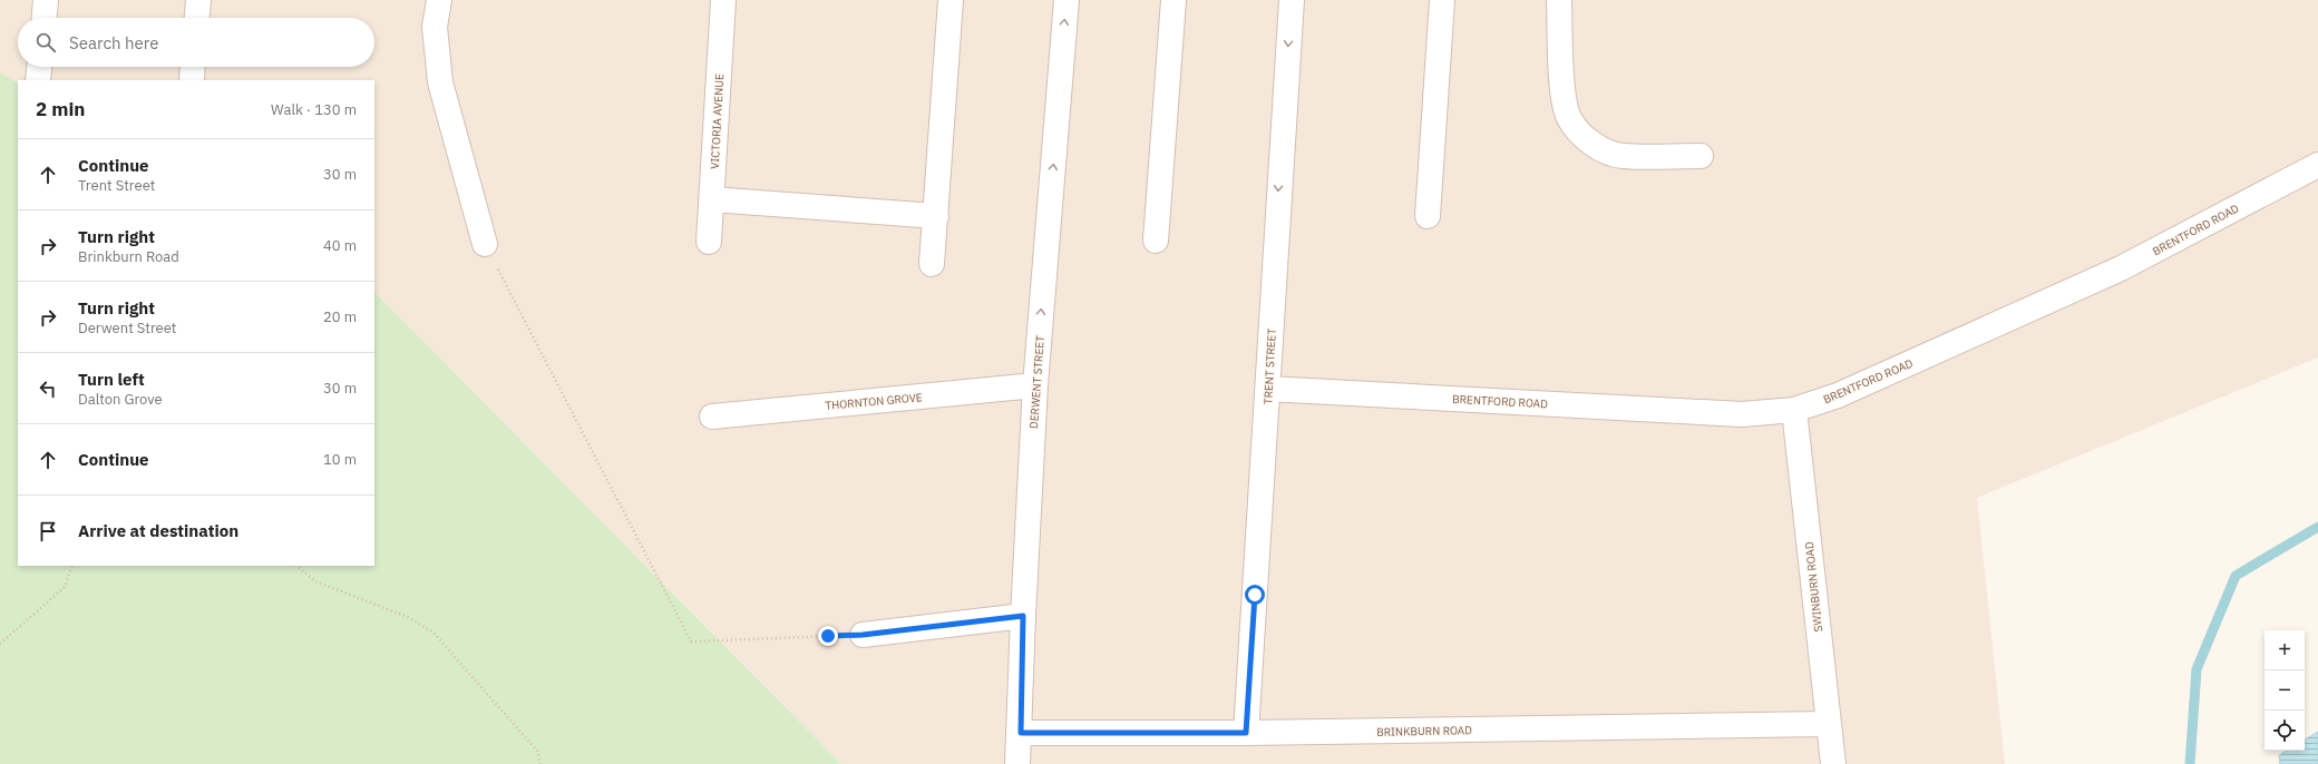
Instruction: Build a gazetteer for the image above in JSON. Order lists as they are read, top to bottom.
{
  "streets": {
    "street": [
      "VICTORIA AVENUE",
      "BRENTFORD ROAD",
      "TRENT STREET",
      "DERWENT STREET",
      "THORNTON GROVE",
      "SWINBURN ROAD",
      "BRINKBURN ROAD"
    ]
  },
  "crossings": [
    ["BRENTFORD ROAD", "TRENT STREET"],
    ["BRENTFORD ROAD", "SWINBURN ROAD"],
    ["TRENT STREET", "BRINKBURN ROAD"],
    ["DERWENT STREET", "THORNTON GROVE"],
    ["DERWENT STREET", "BRINKBURN ROAD"],
    ["SWINBURN ROAD", "BRINKBURN ROAD"]
  ],
  "page": {
    "search": "Search here",
    "heading": ["2 min", "Walk · 130 m"],
    "list": [
      ["Continue", "Trent Street", "30 m"],
      ["Turn right", "Brinkburn Road", "40 m"],
      ["Turn right", "Derwent Street", "20 m"],
      ["Turn left", "Dalton Grove", "30 m"],
      ["Continue", "10 m"],
      "Arrive at destination"
    ],
    "map_buttons": ["+", "−"]
  }
}
